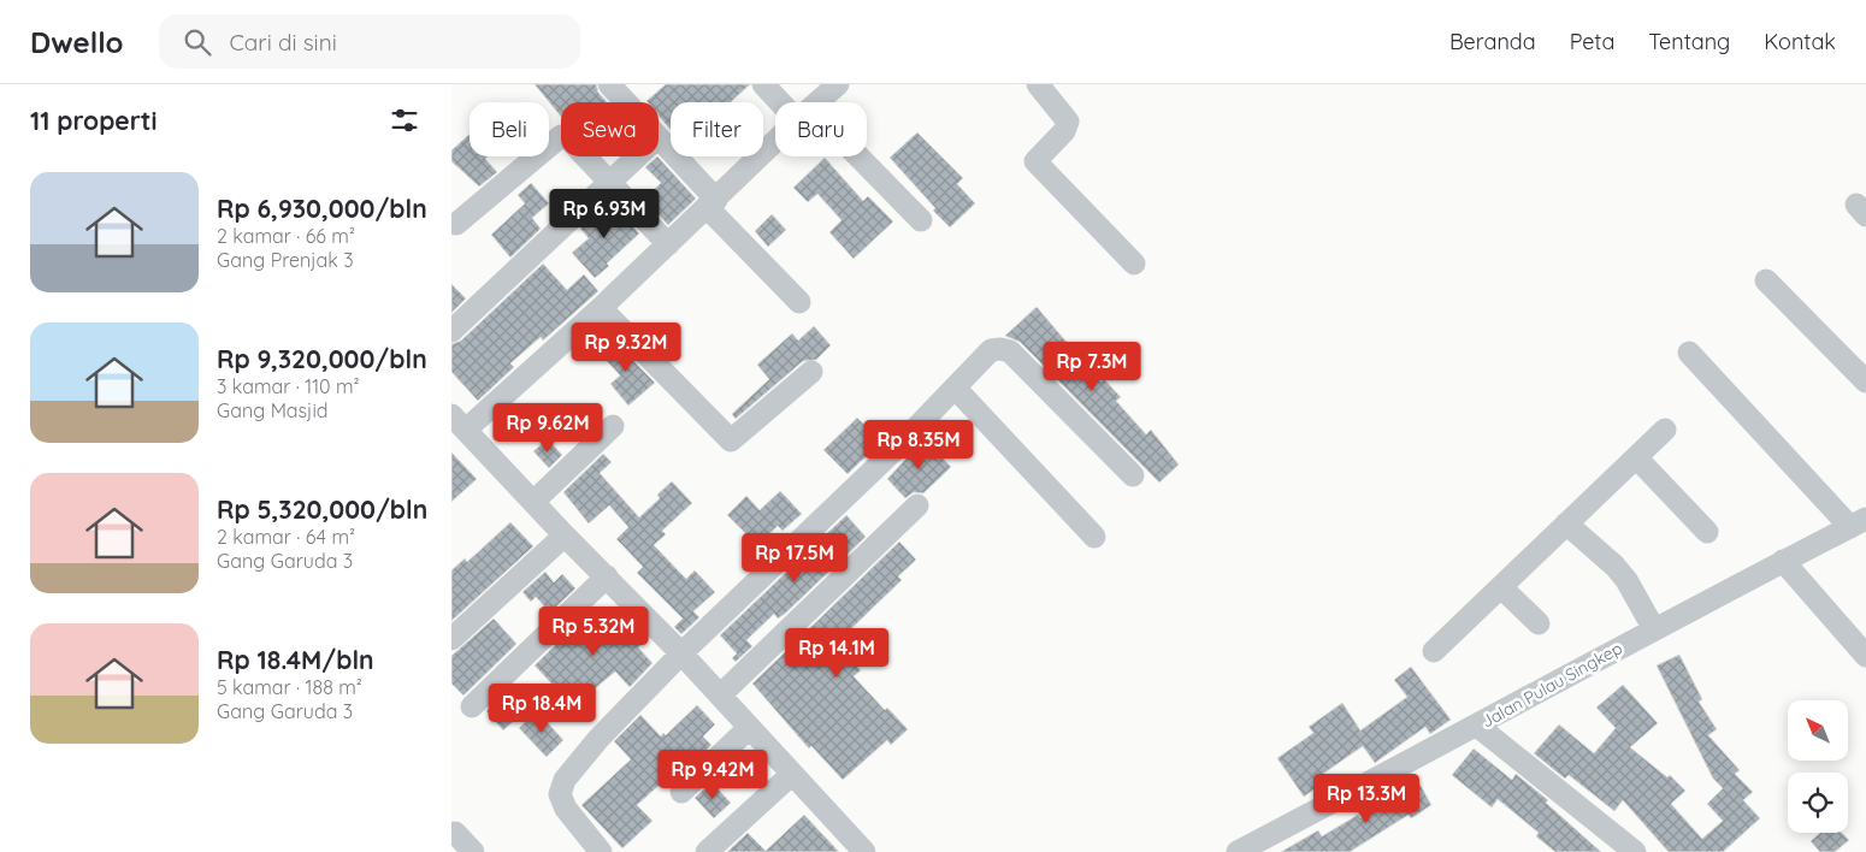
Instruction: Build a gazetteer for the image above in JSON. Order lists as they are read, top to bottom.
{
  "streets": {
    "street": ["Jalan Pulau Singkep"]
  },
  "north": "top left",
  "page": {
    "header": "Dwello",
    "search": "Cari di sini",
    "nav": [
      "Beranda",
      "Peta",
      "Tentang",
      "Kontak"
    ],
    "heading": "11 properti",
    "chip": [
      "Beli",
      "Sewa",
      "Filter",
      "Baru"
    ],
    "list": [
      {
        "name": "Rp 6,930,000/bln",
        "note": "2 kamar · 66 m² · Gang Prenjak 3"
      },
      {
        "name": "Rp 9,320,000/bln",
        "note": "3 kamar · 110 m² · Gang Masjid"
      },
      {
        "name": "Rp 5,320,000/bln",
        "note": "2 kamar · 64 m² · Gang Garuda 3"
      },
      {
        "name": "Rp 18.4M/bln",
        "note": "5 kamar · 188 m² · Gang Garuda 3"
      }
    ],
    "price": [
      "Rp 6.93M",
      "Rp 9.32M",
      "Rp 7.3M",
      "Rp 9.62M",
      "Rp 8.35M",
      "Rp 17.5M",
      "Rp 5.32M",
      "Rp 14.1M",
      "Rp 18.4M",
      "Rp 9.42M",
      "Rp 13.3M"
    ]
  }
}
